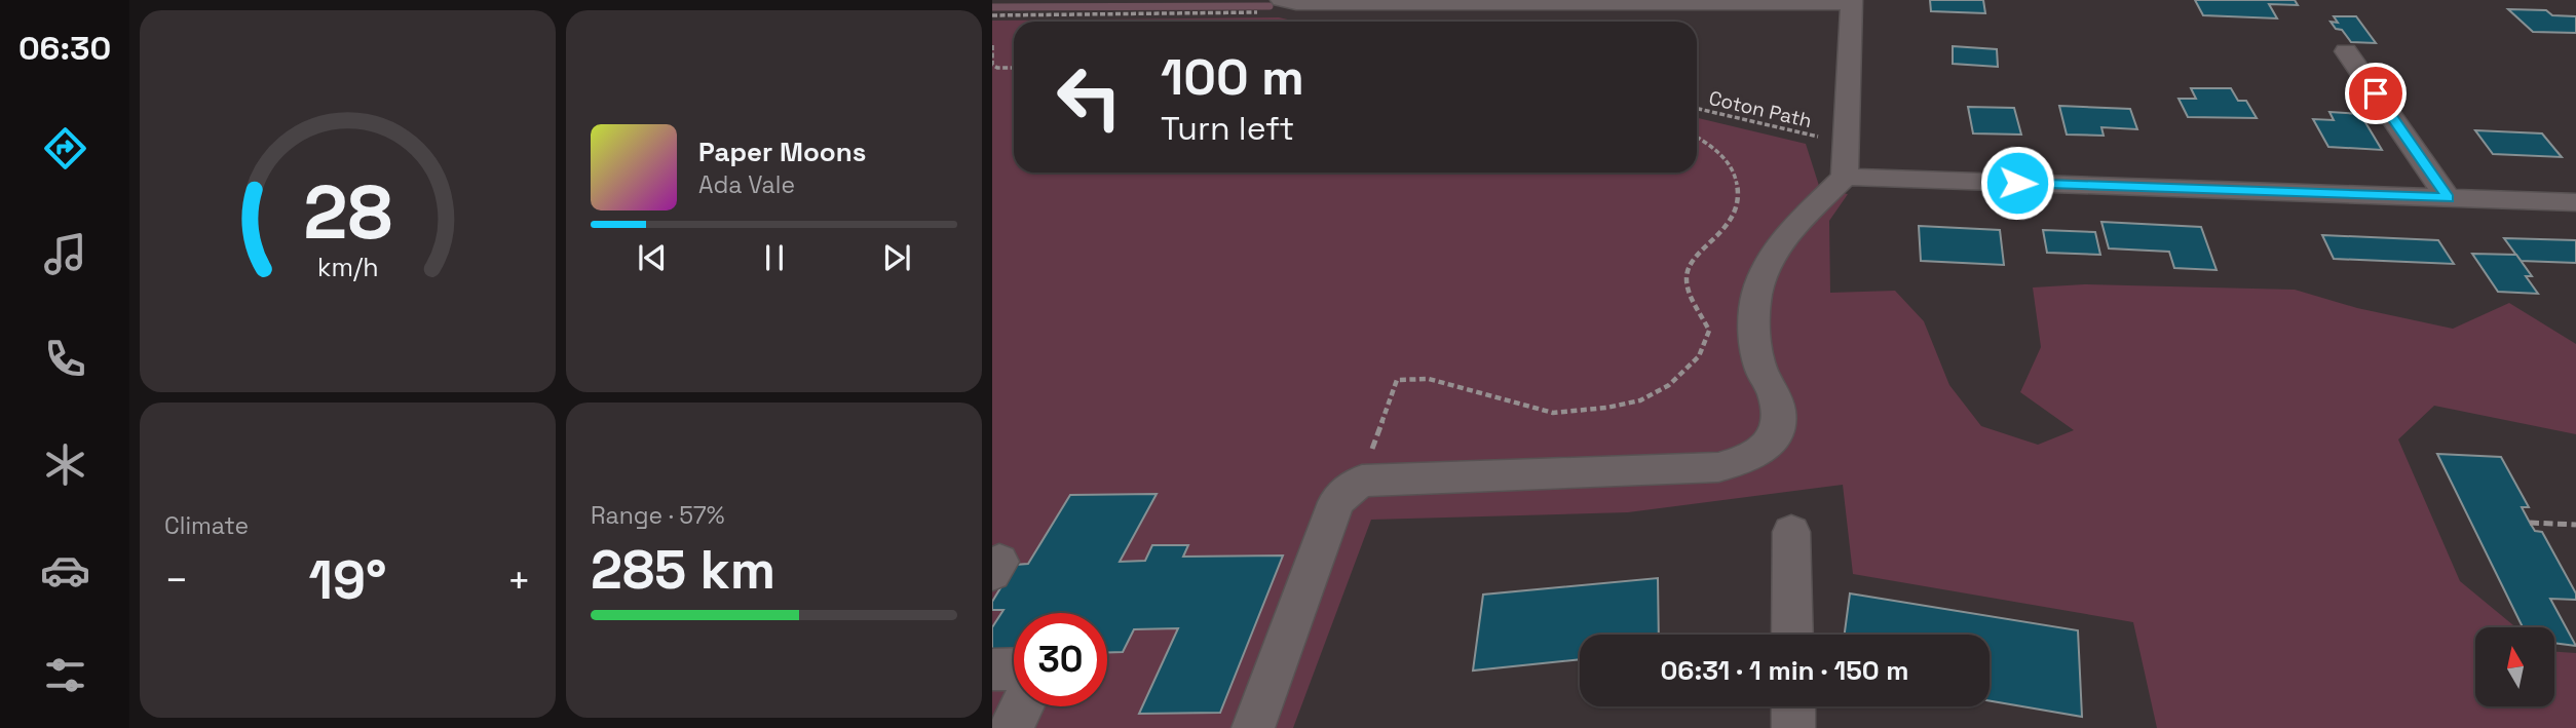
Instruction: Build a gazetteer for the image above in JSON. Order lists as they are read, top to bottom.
{
  "streets": {
    "path": ["Coton Path"]
  },
  "north": "top",
  "page": {
    "tabs": "06:30",
    "turn": ["100 m", "Turn left"],
    "song": ["Paper Moons", "Ada Vale"],
    "tile": [
      "Climate",
      ["Range · 57%", "285 km"]
    ],
    "heat": ["−", "19°", "+"],
    "limit": "30",
    "trip": "06:31 · 1 min · 150 m",
    "gauge": ["28", "km/h"]
  }
}
